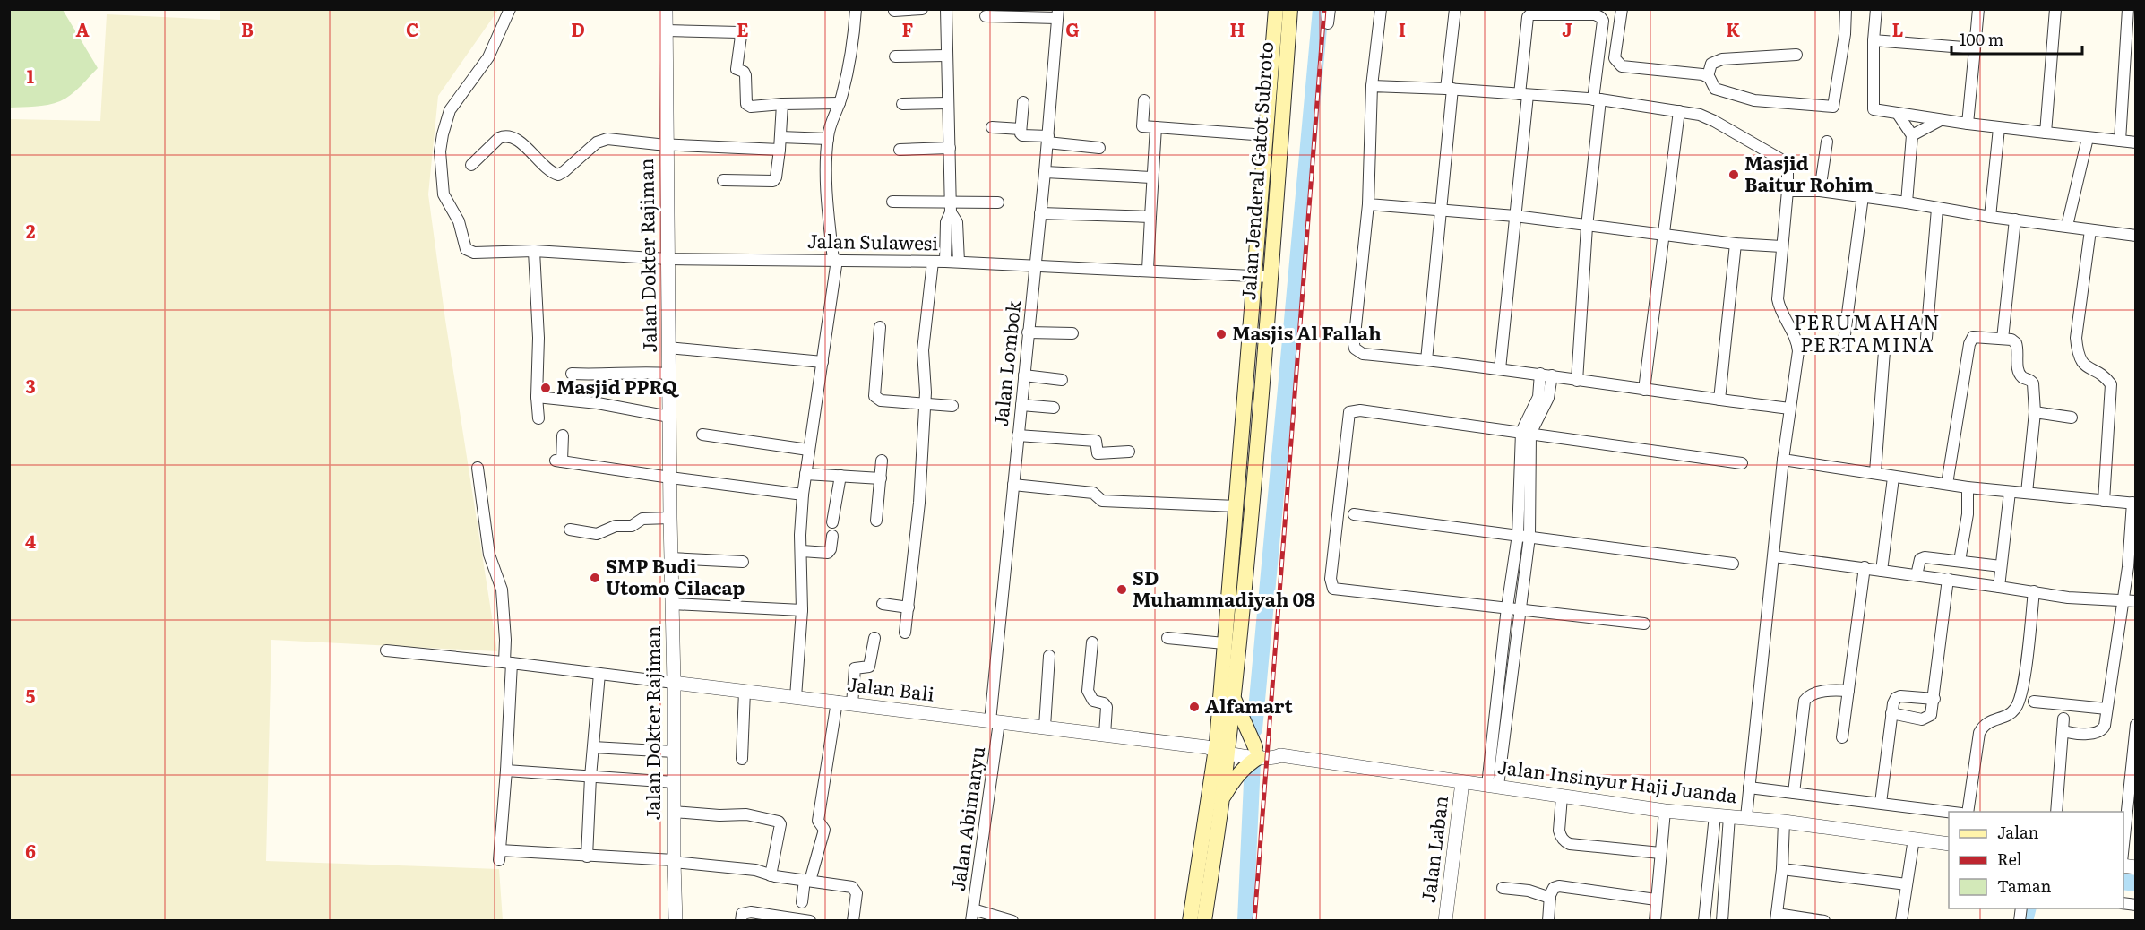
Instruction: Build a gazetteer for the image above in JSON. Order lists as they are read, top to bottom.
{
  "streets": {
    "main road": ["Jalan Jenderal Gatot Subroto"],
    "street": [
      "Jalan Sulawesi",
      "Jalan Dokter Rajiman",
      "Jalan Lombok",
      "Jalan Bali",
      "Jalan Insinyur Haji Juanda",
      "Jalan Abimanyu",
      "Jalan Laban"
    ]
  },
  "crossings": [
    ["Jalan Jenderal Gatot Subroto", "Jalan Sulawesi"],
    ["Jalan Jenderal Gatot Subroto", "Jalan Bali"],
    ["Jalan Jenderal Gatot Subroto", "Jalan Insinyur Haji Juanda"],
    ["Jalan Sulawesi", "Jalan Dokter Rajiman"],
    ["Jalan Sulawesi", "Jalan Lombok"],
    ["Jalan Dokter Rajiman", "Jalan Bali"],
    ["Jalan Lombok", "Jalan Bali"],
    ["Jalan Lombok", "Jalan Abimanyu"],
    ["Jalan Bali", "Jalan Insinyur Haji Juanda"],
    ["Jalan Bali", "Jalan Abimanyu"],
    ["Jalan Insinyur Haji Juanda", "Jalan Laban"]
  ],
  "districts": ["PERUMAHAN PERTAMINA"],
  "places": [
    "Masjid Baitur Rohim",
    "Masjis Al Fallah",
    "Masjid PPRQ",
    "SMP Budi Utomo Cilacap",
    "SD Muhammadiyah 08",
    "Alfamart"
  ],
  "legend": ["Jalan", "Rel", "Taman"],
  "scale_bar": "100 m",
  "grid": {
    "columns": [
      "A",
      "B",
      "C",
      "D",
      "E",
      "F",
      "G",
      "H",
      "I",
      "J",
      "K",
      "L"
    ],
    "rows": [
      "1",
      "2",
      "3",
      "4",
      "5",
      "6"
    ]
  }
}
